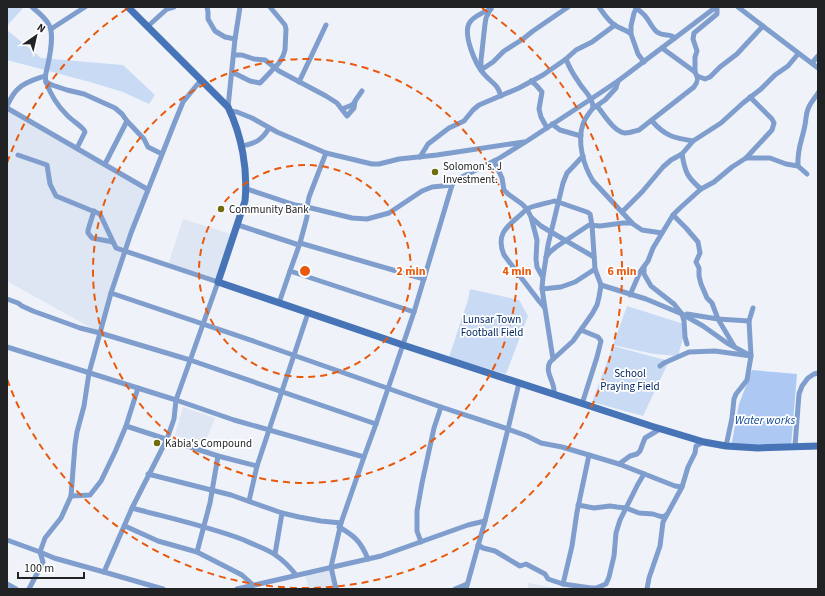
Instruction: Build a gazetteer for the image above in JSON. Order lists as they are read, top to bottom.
{
  "water": ["Water works"],
  "parks": ["Lunsar Town Football Field", "School Praying Field"],
  "places": ["Solomon's. J Investment.", "Community Bank", "Kabia's Compound"],
  "scale_bar": "100 m",
  "north": "top right",
  "rings": ["2 min", "4 min", "6 min"]
}
